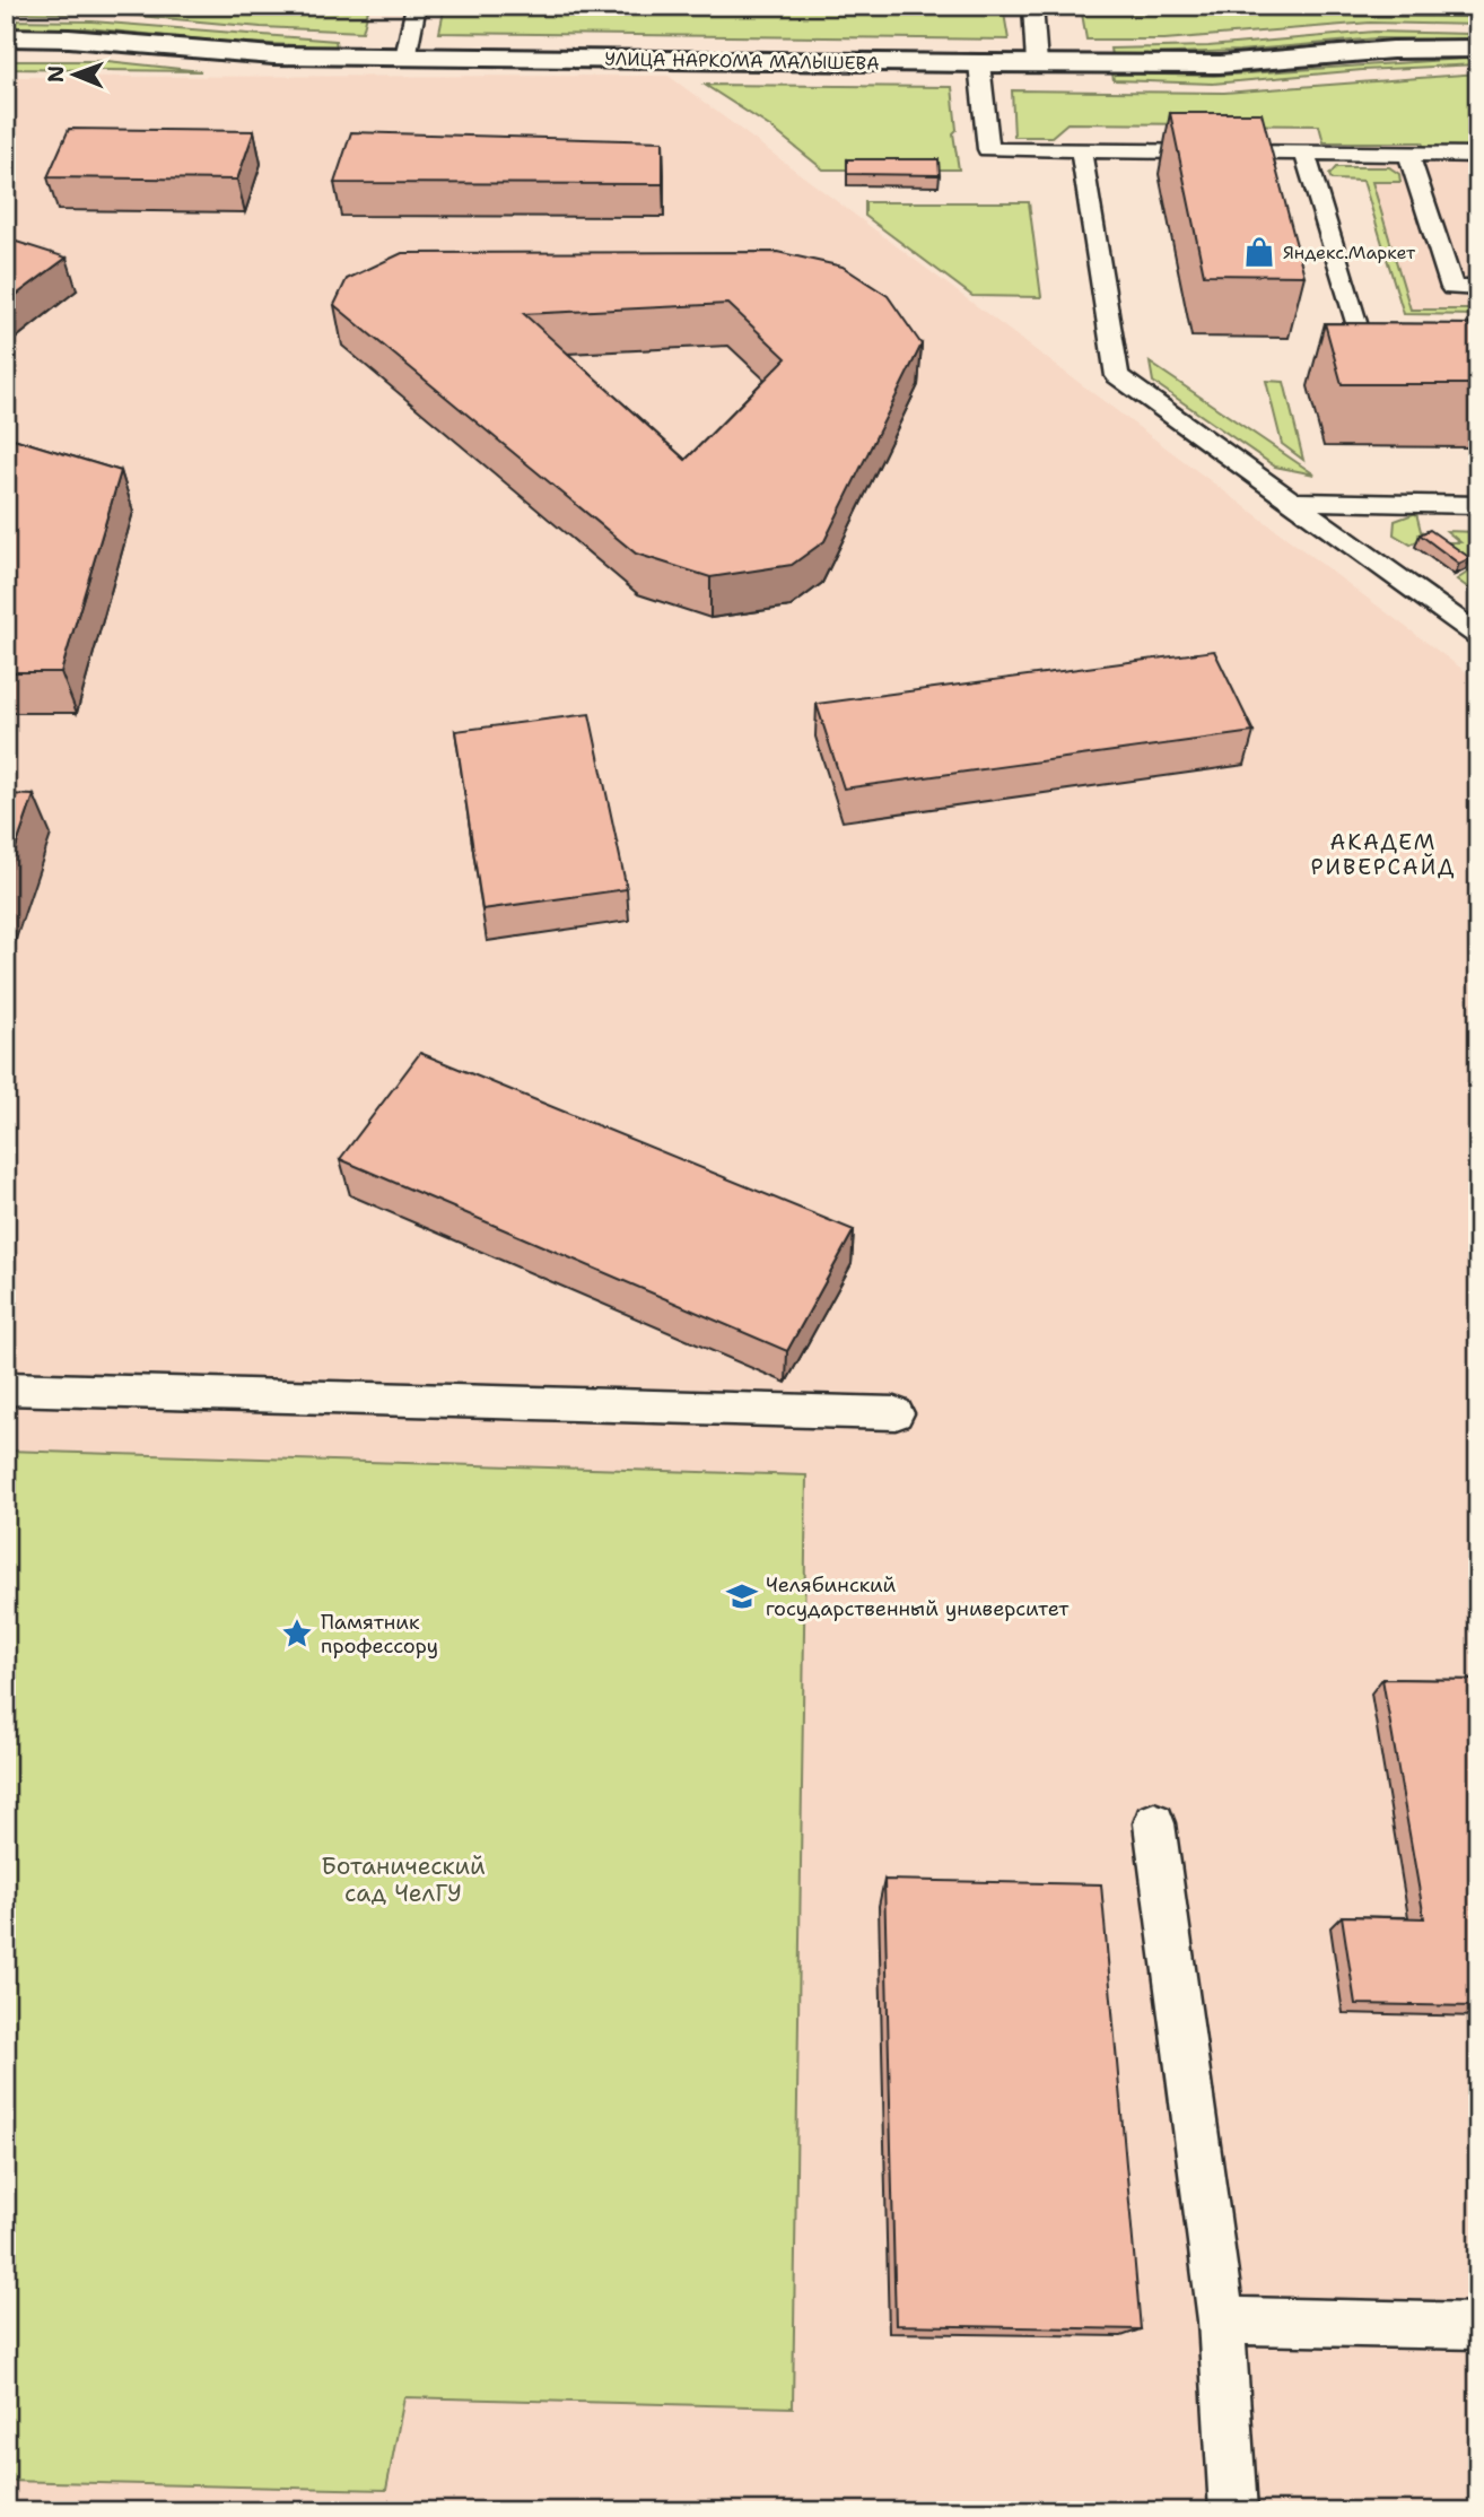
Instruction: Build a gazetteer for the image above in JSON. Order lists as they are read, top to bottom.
{
  "streets": {
    "street": ["УЛИЦА НАРКОМА МАЛЫШЕВА"]
  },
  "districts": ["АКАДЕМ РИВЕРСАЙД"],
  "parks": ["Ботанический сад ЧелГУ"],
  "places": {
    "shop": ["Яндекс.Маркет"],
    "school or university": ["Челябинский государственный университет"],
    "place": ["Памятник профессору"]
  },
  "north": "left"
}
